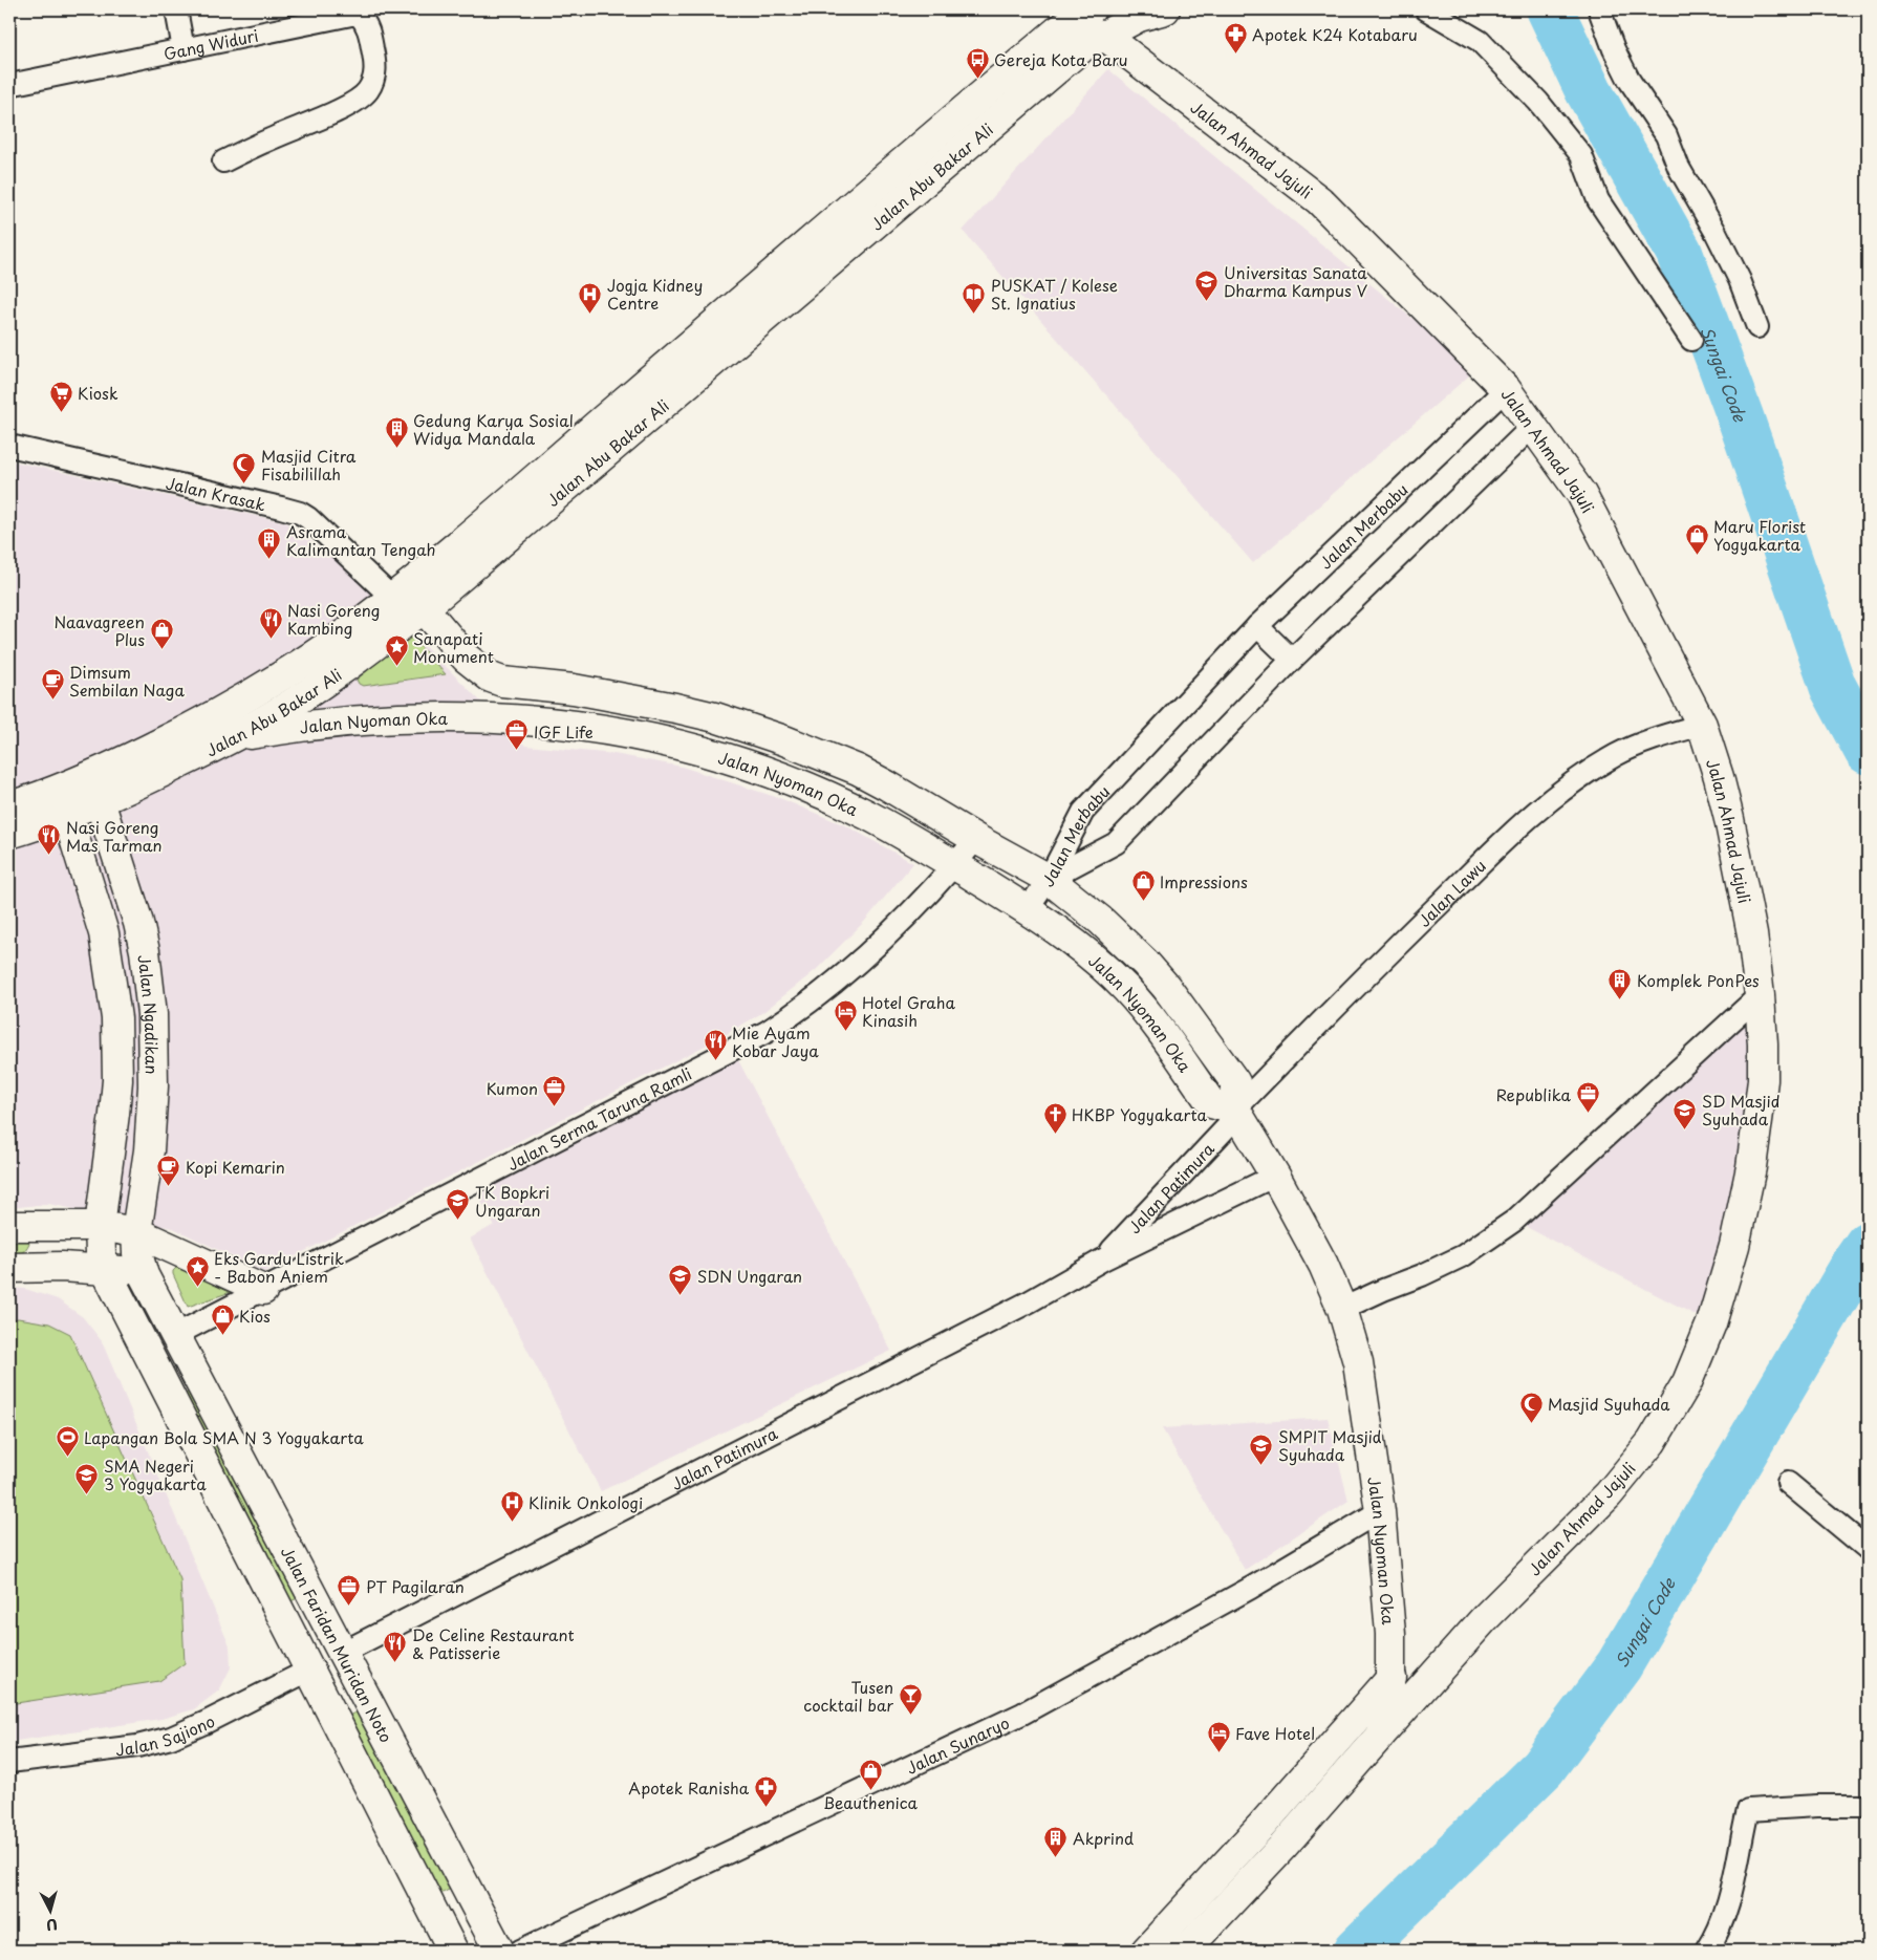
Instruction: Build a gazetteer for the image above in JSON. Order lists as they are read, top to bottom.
{
  "streets": {
    "street": [
      "Gang Widuri",
      "Jalan Ahmad Jajuli",
      "Jalan Abu Bakar Ali",
      "Jalan Krasak",
      "Jalan Merbabu",
      "Jalan Nyoman Oka",
      "Jalan Lawu",
      "Jalan Ngadikan",
      "Jalan Serma Taruna Ramli",
      "Jalan Patimura",
      "Jalan Faridan Muridan Noto",
      "Jalan Sajiono",
      "Jalan Sunaryo"
    ]
  },
  "crossings": [
    ["Jalan Ahmad Jajuli", "Jalan Abu Bakar Ali"],
    ["Jalan Ahmad Jajuli", "Jalan Merbabu"],
    ["Jalan Ahmad Jajuli", "Jalan Nyoman Oka"],
    ["Jalan Ahmad Jajuli", "Jalan Lawu"],
    ["Jalan Abu Bakar Ali", "Jalan Krasak"],
    ["Jalan Abu Bakar Ali", "Jalan Nyoman Oka"],
    ["Jalan Abu Bakar Ali", "Jalan Ngadikan"],
    ["Jalan Nyoman Oka", "Jalan Lawu"],
    ["Jalan Nyoman Oka", "Jalan Serma Taruna Ramli"],
    ["Jalan Nyoman Oka", "Jalan Patimura"],
    ["Jalan Nyoman Oka", "Jalan Sunaryo"],
    ["Jalan Lawu", "Jalan Patimura"],
    ["Jalan Ngadikan", "Jalan Faridan Muridan Noto"],
    ["Jalan Serma Taruna Ramli", "Jalan Faridan Muridan Noto"],
    ["Jalan Patimura", "Jalan Faridan Muridan Noto"]
  ],
  "water": ["Sungai Code"],
  "places": {
    "pharmacy": ["Apotek K24 Kotabaru", "Apotek Ranisha"],
    "bus stop": ["Gereja Kota Baru"],
    "school or university": [
      "Universitas Sanata Dharma Kampus V",
      "SD Masjid Syuhada",
      "TK Bopkri Ungaran",
      "SDN Ungaran",
      "SMPIT Masjid Syuhada",
      "SMA Negeri 3 Yogyakarta"
    ],
    "hospital": ["Jogja Kidney Centre", "Klinik Onkologi"],
    "library": ["PUSKAT / Kolese St. Ignatius"],
    "supermarket": ["Kiosk"],
    "building": [
      "Gedung Karya Sosial Widya Mandala",
      "Asrama Kalimantan Tengah",
      "Komplek PonPes",
      "Akprind"
    ],
    "mosque": ["Masjid Citra Fisabilillah", "Masjid Syuhada"],
    "shop": [
      "Maru Florist Yogyakarta",
      "Naavagreen Plus",
      "Impressions",
      "Kios",
      "Beauthenica"
    ],
    "restaurant": [
      "Nasi Goreng Kambing",
      "Nasi Goreng Mas Tarman",
      "Mie Ayam Kobar Jaya",
      "De Celine Restaurant & Patisserie"
    ],
    "place": ["Sanapati Monument", "Eks Gardu Listrik - Babon Aniem"],
    "cafe": ["Dimsum Sembilan Naga", "Kopi Kemarin"],
    "office": [
      "IGF Life",
      "Kumon",
      "Republika",
      "PT Pagilaran"
    ],
    "hotel": ["Hotel Graha Kinasih", "Fave Hotel"],
    "church": ["HKBP Yogyakarta"],
    "sports": ["Lapangan Bola SMA N 3 Yogyakarta"],
    "bar": ["Tusen cocktail bar"]
  },
  "north": "bottom"
}
